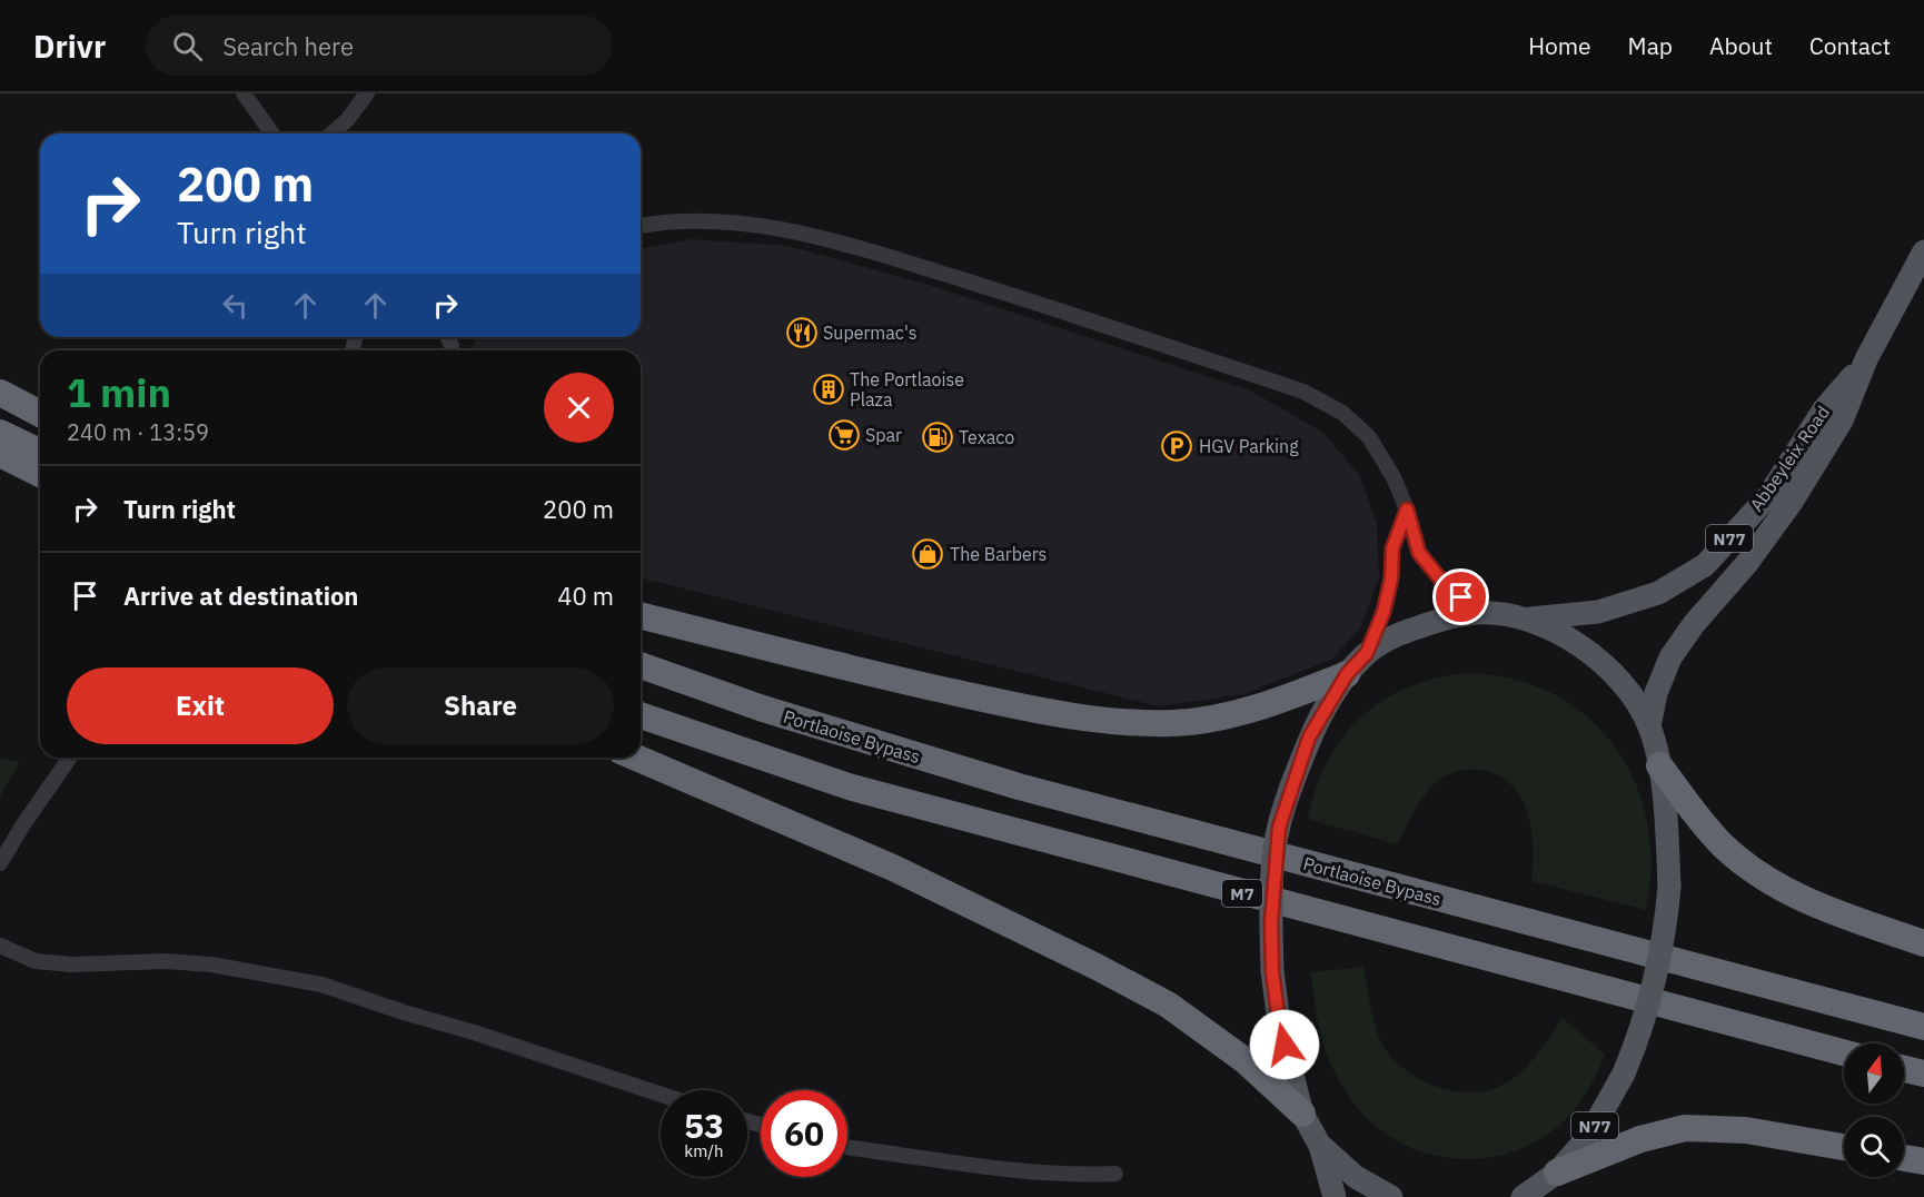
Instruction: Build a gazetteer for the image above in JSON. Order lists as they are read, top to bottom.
{
  "streets": {
    "highway": ["Portlaoise Bypass", "M7"],
    "main road": ["Abbeyleix Road", "N77"]
  },
  "crossings": [
    ["Abbeyleix Road", "N77"]
  ],
  "places": {
    "restaurant": ["Supermac's"],
    "building": ["The Portlaoise Plaza"],
    "supermarket": ["Spar"],
    "fuel station": ["Texaco"],
    "parking": ["HGV Parking"],
    "shop": ["The Barbers"]
  },
  "north": "top",
  "page": {
    "header": "Drivr",
    "search": "Search here",
    "nav": [
      "Home",
      "Map",
      "About",
      "Contact"
    ],
    "turn": ["200 m", "Turn right"],
    "heading": ["1 min", "240 m · 13:59"],
    "list": [
      {
        "name": "Turn right",
        "value": "200 m"
      },
      {
        "name": "Arrive at destination",
        "value": "40 m"
      }
    ],
    "buttons": ["Exit", "Share"],
    "speed": "53 km/h",
    "limit": "60"
  }
}
